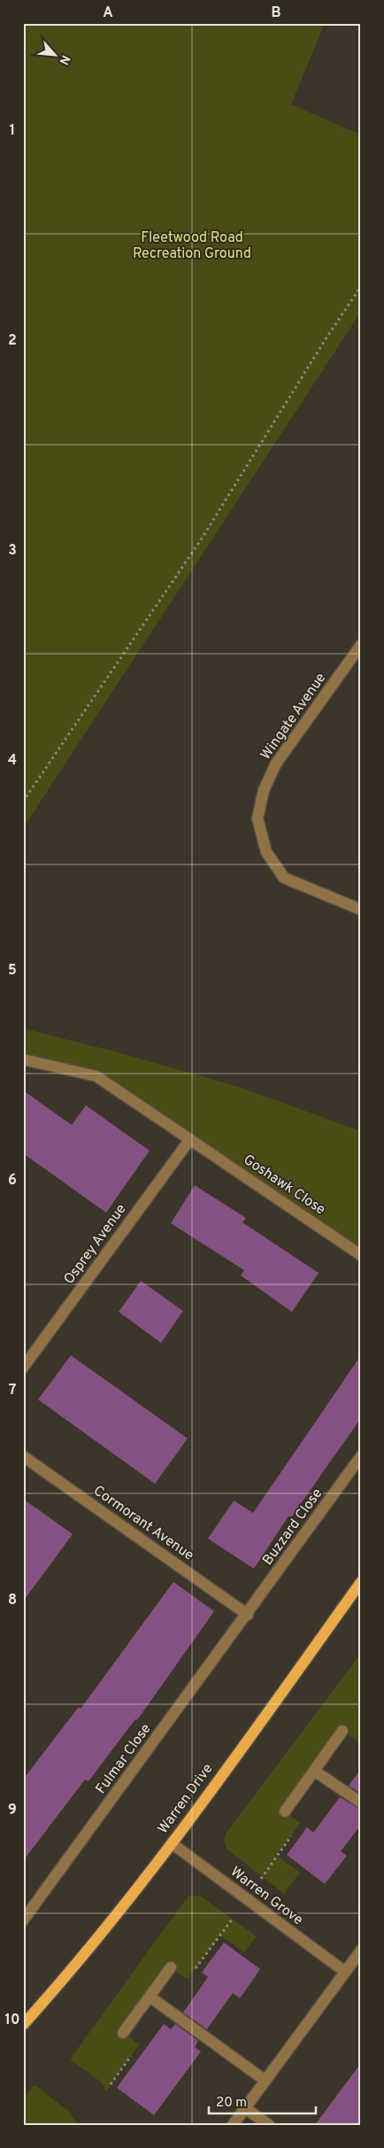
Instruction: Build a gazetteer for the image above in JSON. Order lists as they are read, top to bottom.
{
  "streets": {
    "main road": ["Warren Drive"],
    "street": [
      "Wingate Avenue",
      "Goshawk Close",
      "Osprey Avenue",
      "Cormorant Avenue",
      "Buzzard Close",
      "Fulmar Close",
      "Warren Grove"
    ]
  },
  "crossings": [
    ["Goshawk Close", "Osprey Avenue"],
    ["Cormorant Avenue", "Buzzard Close"],
    ["Cormorant Avenue", "Fulmar Close"],
    ["Buzzard Close", "Fulmar Close"],
    ["Warren Drive", "Warren Grove"]
  ],
  "parks": ["Fleetwood Road Recreation Ground"],
  "scale_bar": "20 m",
  "north": "bottom right",
  "grid": {
    "columns": ["A", "B"],
    "rows": [
      "1",
      "2",
      "3",
      "4",
      "5",
      "6",
      "7",
      "8",
      "9",
      "10"
    ]
  }
}
